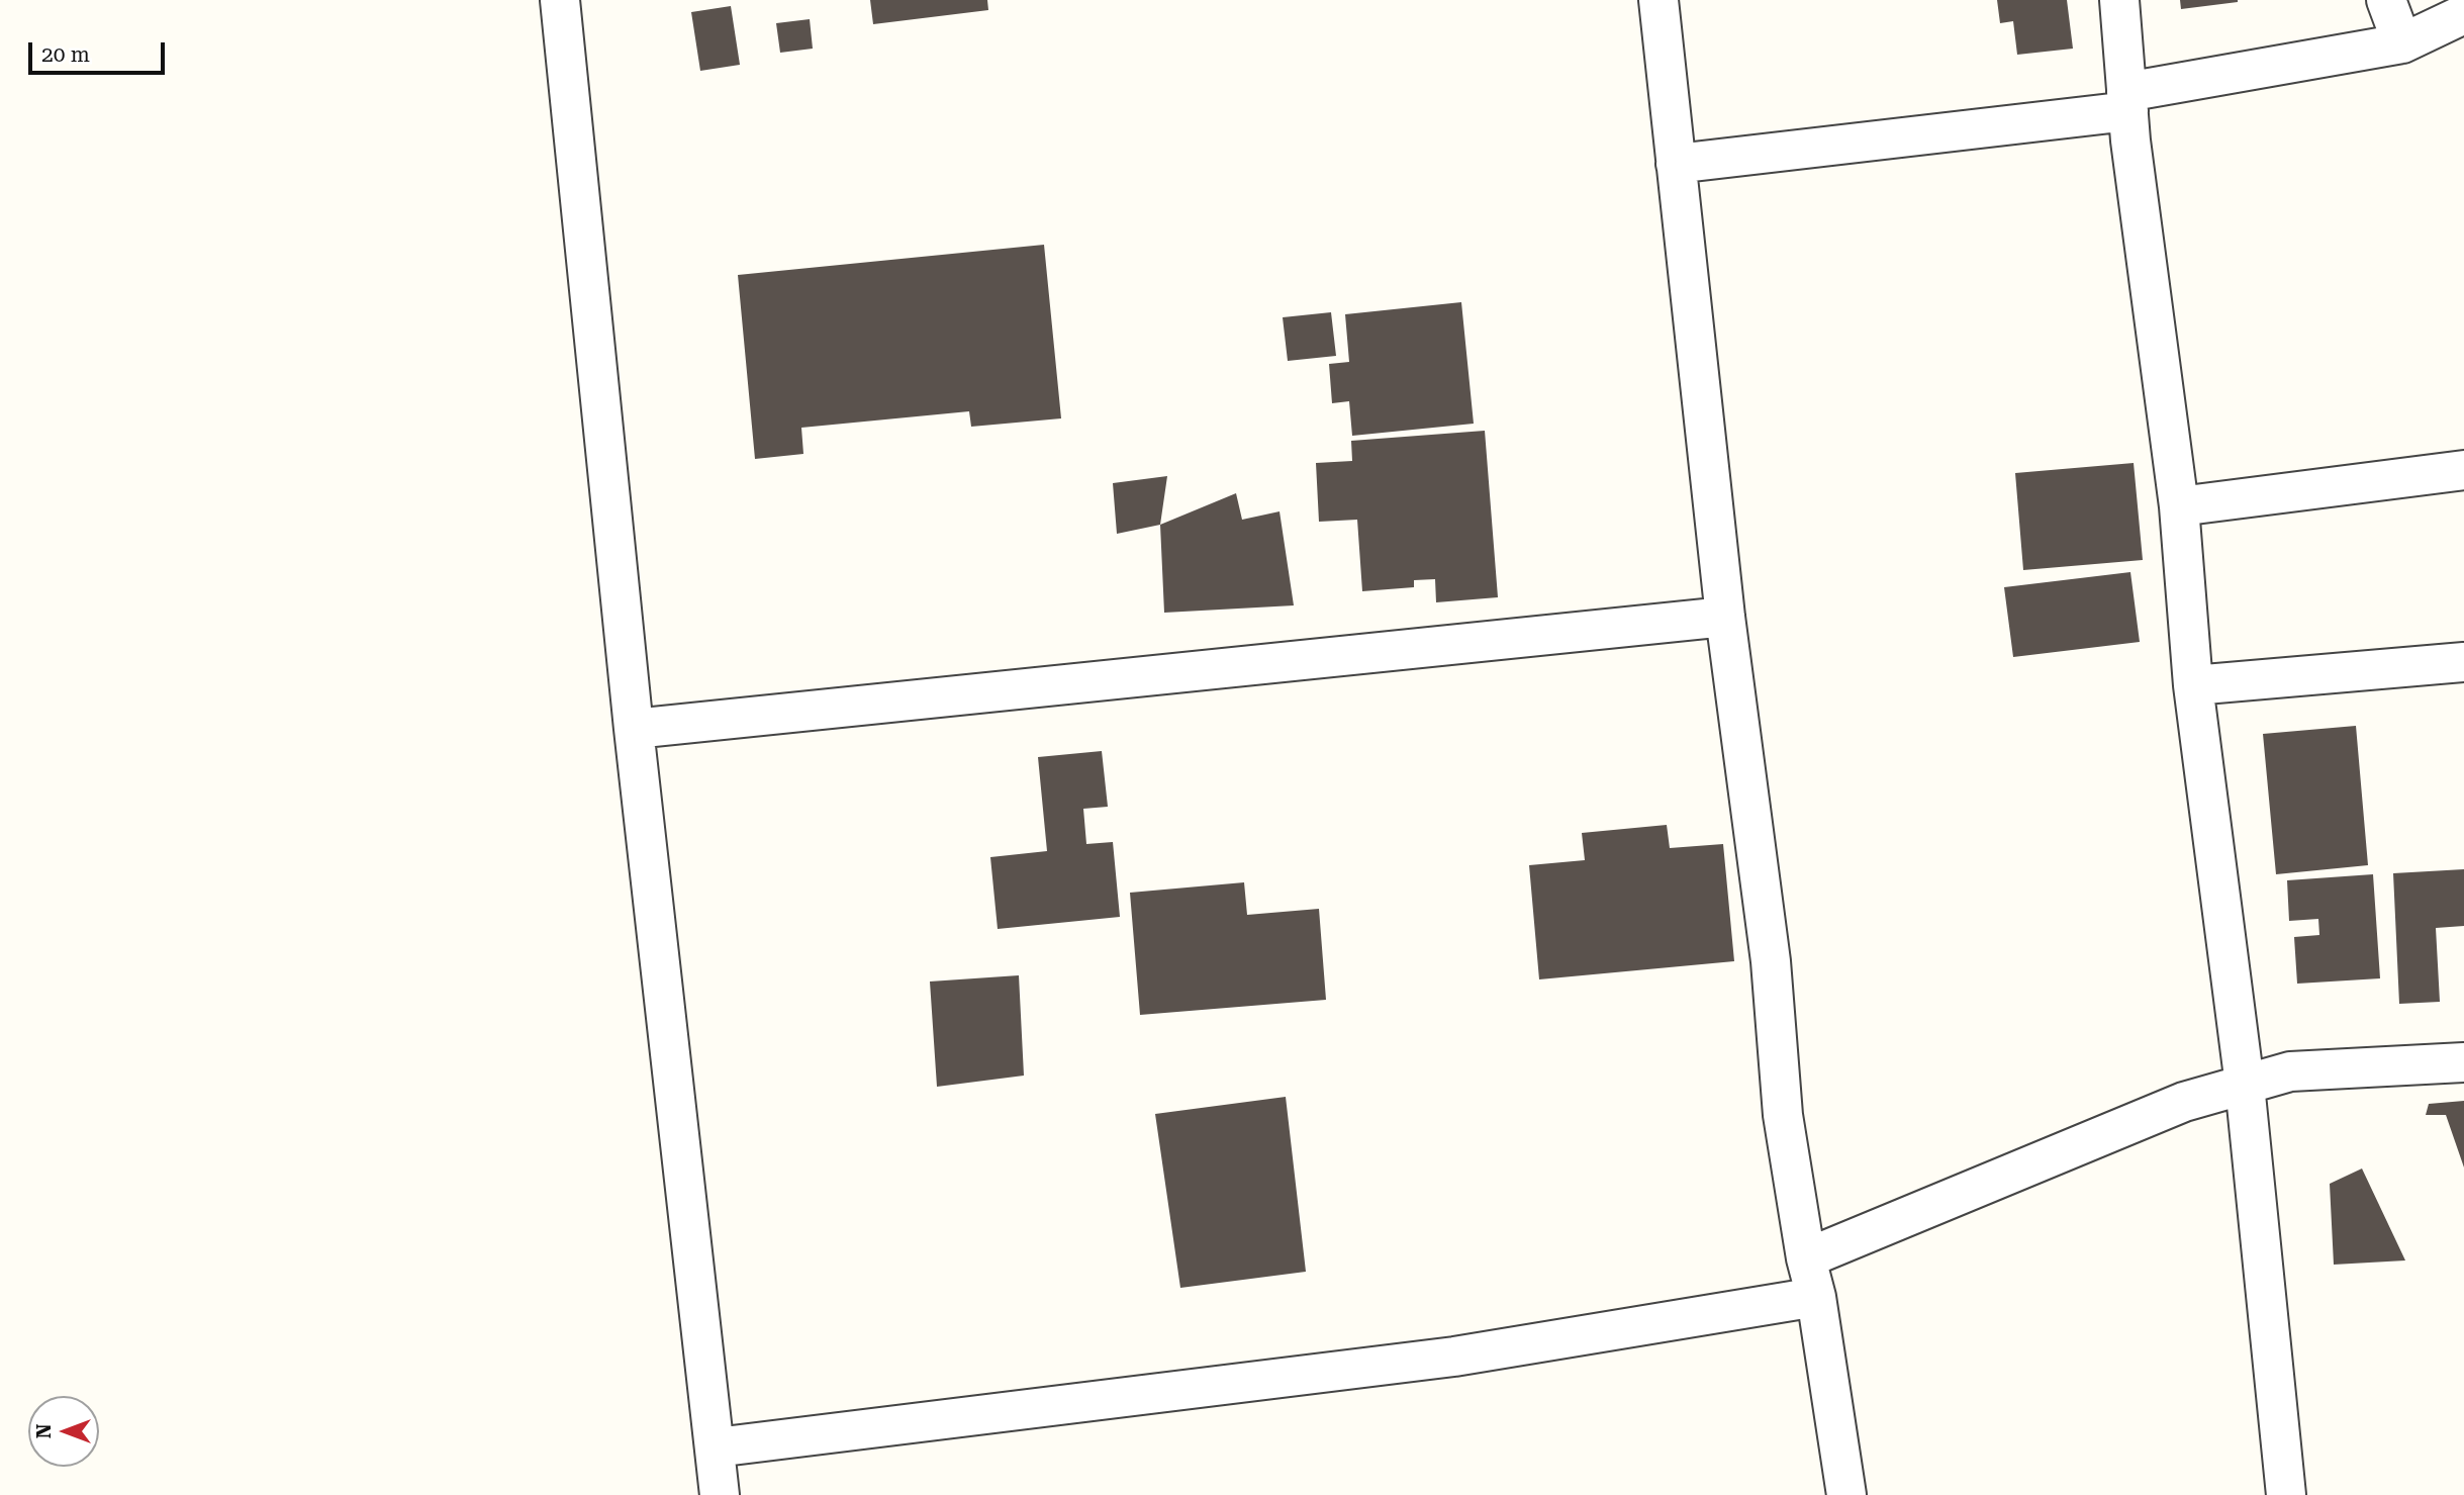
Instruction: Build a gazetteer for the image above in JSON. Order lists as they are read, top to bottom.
{
  "scale_bar": "20 m",
  "north": "left"
}
